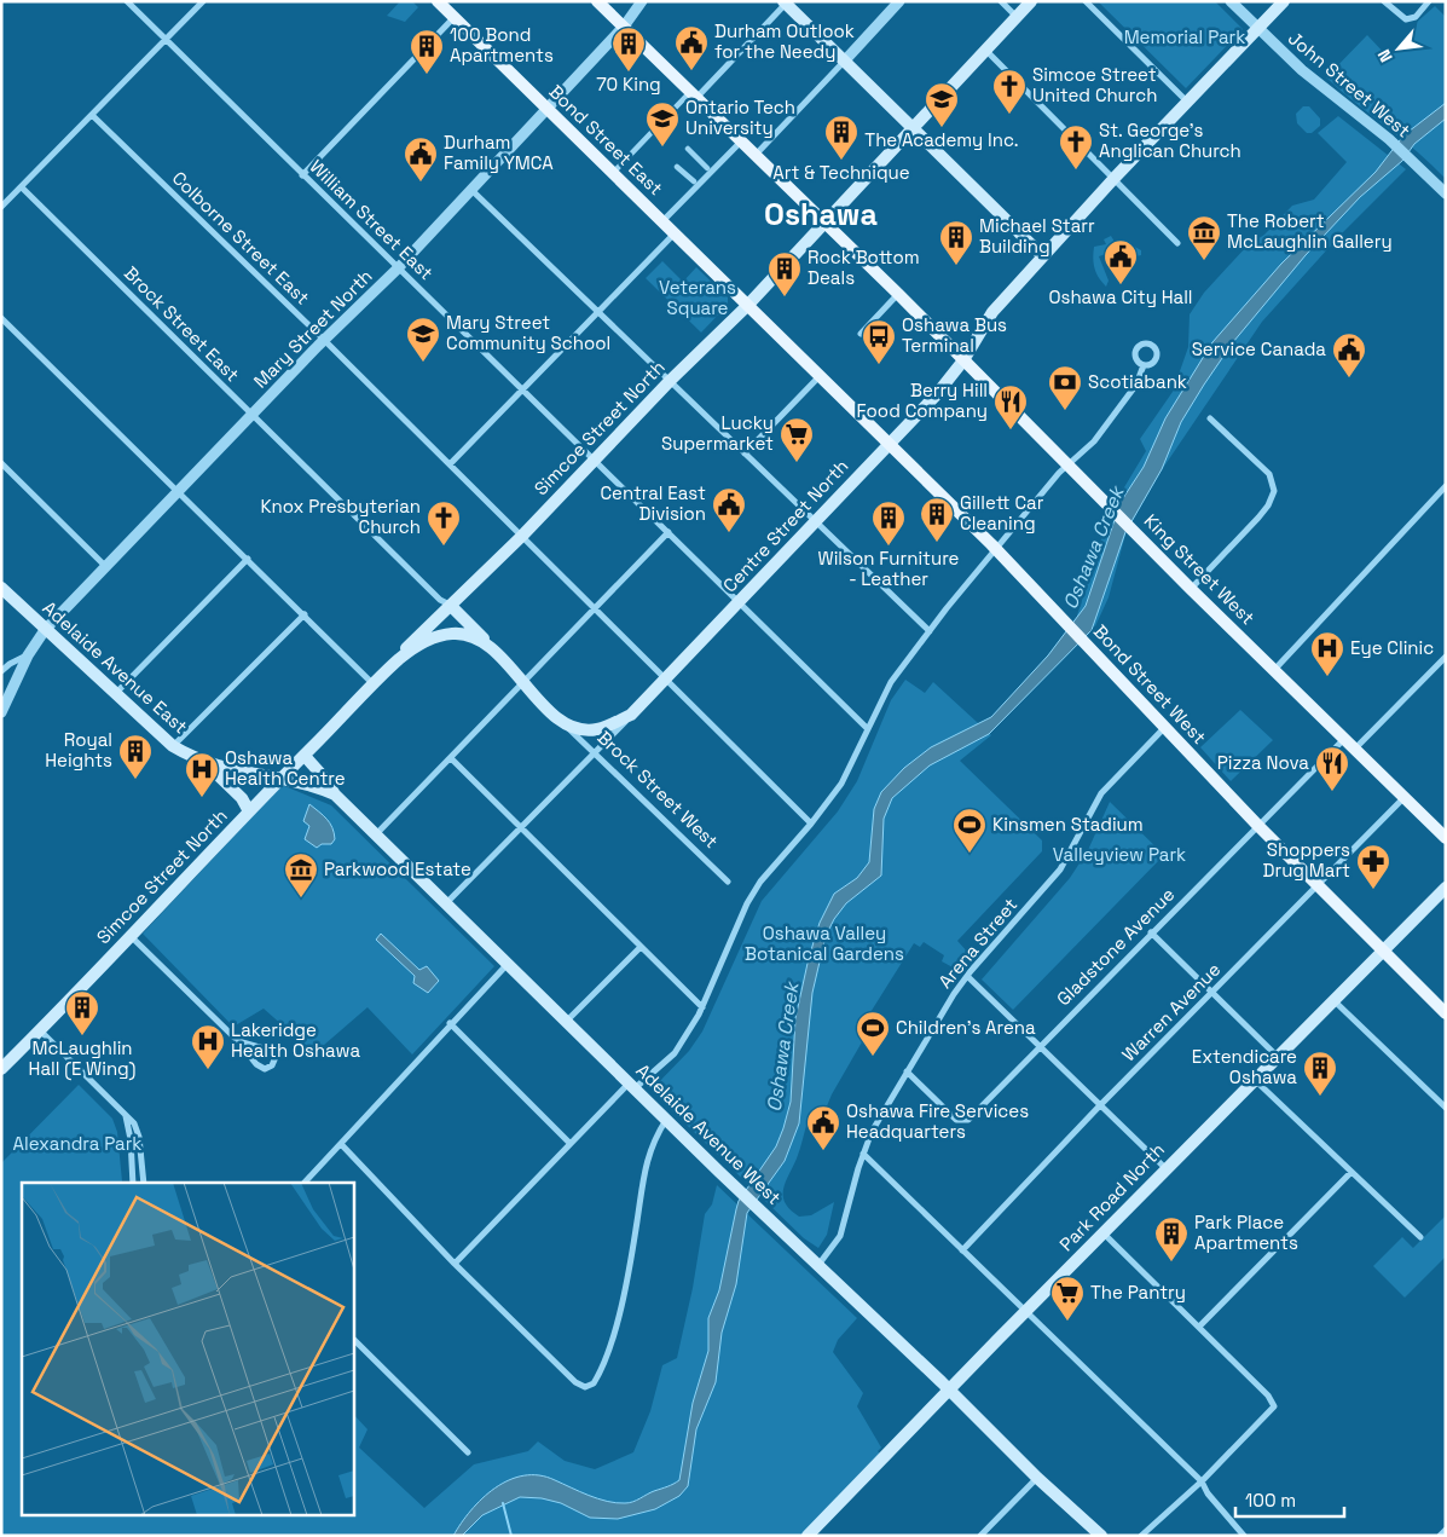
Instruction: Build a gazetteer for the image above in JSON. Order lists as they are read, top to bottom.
{
  "streets": {
    "main road": [
      "Bond Street East",
      "Simcoe Street North",
      "Centre Street North",
      "King Street West",
      "Adelaide Avenue East",
      "Bond Street West",
      "Brock Street West",
      "Adelaide Avenue West",
      "Park Road North"
    ],
    "street": [
      "John Street West",
      "William Street East",
      "Colborne Street East",
      "Brock Street East",
      "Mary Street North",
      "Arena Street",
      "Gladstone Avenue",
      "Warren Avenue"
    ]
  },
  "crossings": [
    ["John Street West", "Centre Street North"],
    ["Bond Street East", "Mary Street North"],
    ["Bond Street East", "Simcoe Street North"],
    ["Bond Street East", "Bond Street West"],
    ["William Street East", "Mary Street North"],
    ["William Street East", "Simcoe Street North"],
    ["William Street East", "Centre Street North"],
    ["Colborne Street East", "Mary Street North"],
    ["Colborne Street East", "Simcoe Street North"],
    ["Colborne Street East", "Centre Street North"],
    ["Brock Street East", "Mary Street North"],
    ["Brock Street East", "Simcoe Street North"],
    ["Mary Street North", "King Street West"],
    ["Mary Street North", "Adelaide Avenue East"],
    ["Simcoe Street North", "King Street West"],
    ["Simcoe Street North", "Adelaide Avenue East"],
    ["Simcoe Street North", "Bond Street West"],
    ["Simcoe Street North", "Brock Street West"],
    ["Simcoe Street North", "Adelaide Avenue West"],
    ["Centre Street North", "King Street West"],
    ["Centre Street North", "Bond Street West"],
    ["Centre Street North", "Brock Street West"],
    ["Centre Street North", "Adelaide Avenue West"],
    ["King Street West", "Gladstone Avenue"],
    ["King Street West", "Warren Avenue"],
    ["Adelaide Avenue East", "Adelaide Avenue West"],
    ["Bond Street West", "Arena Street"],
    ["Bond Street West", "Gladstone Avenue"],
    ["Bond Street West", "Warren Avenue"],
    ["Bond Street West", "Park Road North"],
    ["Arena Street", "Gladstone Avenue"],
    ["Arena Street", "Adelaide Avenue West"],
    ["Adelaide Avenue West", "Park Road North"]
  ],
  "districts": ["Oshawa"],
  "water": ["Oshawa Creek"],
  "parks": [
    "Memorial Park",
    "Veterans Square",
    "Valleyview Park",
    "Oshawa Valley Botanical Gardens",
    "Alexandra Park"
  ],
  "places": {
    "public building": [
      "Durham Outlook for the Needy",
      "Durham Family YMCA",
      "Oshawa City Hall",
      "Service Canada",
      "Central East Division",
      "Oshawa Fire Services Headquarters"
    ],
    "building": [
      "70 King",
      "100 Bond Apartments",
      "Art & Technique",
      "Michael Starr Building",
      "Rock Bottom Deals",
      "Gillett Car Cleaning",
      "Wilson Furniture - Leather",
      "Royal Heights",
      "McLaughlin Hall (E Wing)",
      "Extendicare Oshawa",
      "Park Place Apartments"
    ],
    "church": ["Simcoe Street United Church", "St. George's Anglican Church", "Knox Presbyterian Church"],
    "school or university": ["The Academy Inc.", "Ontario Tech University", "Mary Street Community School"],
    "museum": ["The Robert McLaughlin Gallery", "Parkwood Estate"],
    "bus stop": ["Oshawa Bus Terminal"],
    "bank": ["Scotiabank"],
    "restaurant": ["Berry Hill Food Company", "Pizza Nova"],
    "supermarket": ["Lucky Supermarket", "The Pantry"],
    "hospital": ["Eye Clinic", "Oshawa Health Centre", "Lakeridge Health Oshawa"],
    "sports": ["Kinsmen Stadium", "Children's Arena"],
    "pharmacy": ["Shoppers Drug Mart"]
  },
  "scale_bar": "100 m",
  "north": "bottom left"
}
